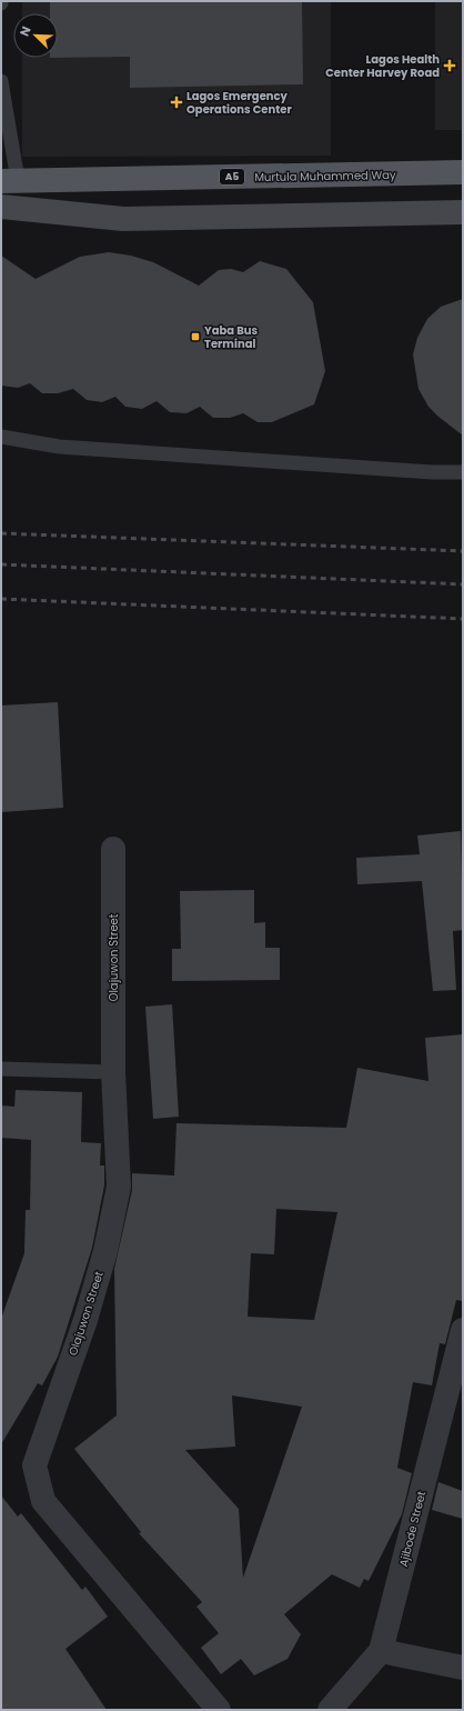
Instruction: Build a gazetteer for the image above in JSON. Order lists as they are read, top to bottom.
{
  "streets": {
    "main road": ["Murtula Muhammed Way", "A5"],
    "street": ["Olajuwon Street", "Ajibode Street"]
  },
  "places": {
    "health": ["Lagos Health Center Harvey Road", "Lagos Emergency Operations Center"],
    "transit": ["Yaba Bus Terminal"]
  },
  "north": "top left"
}
